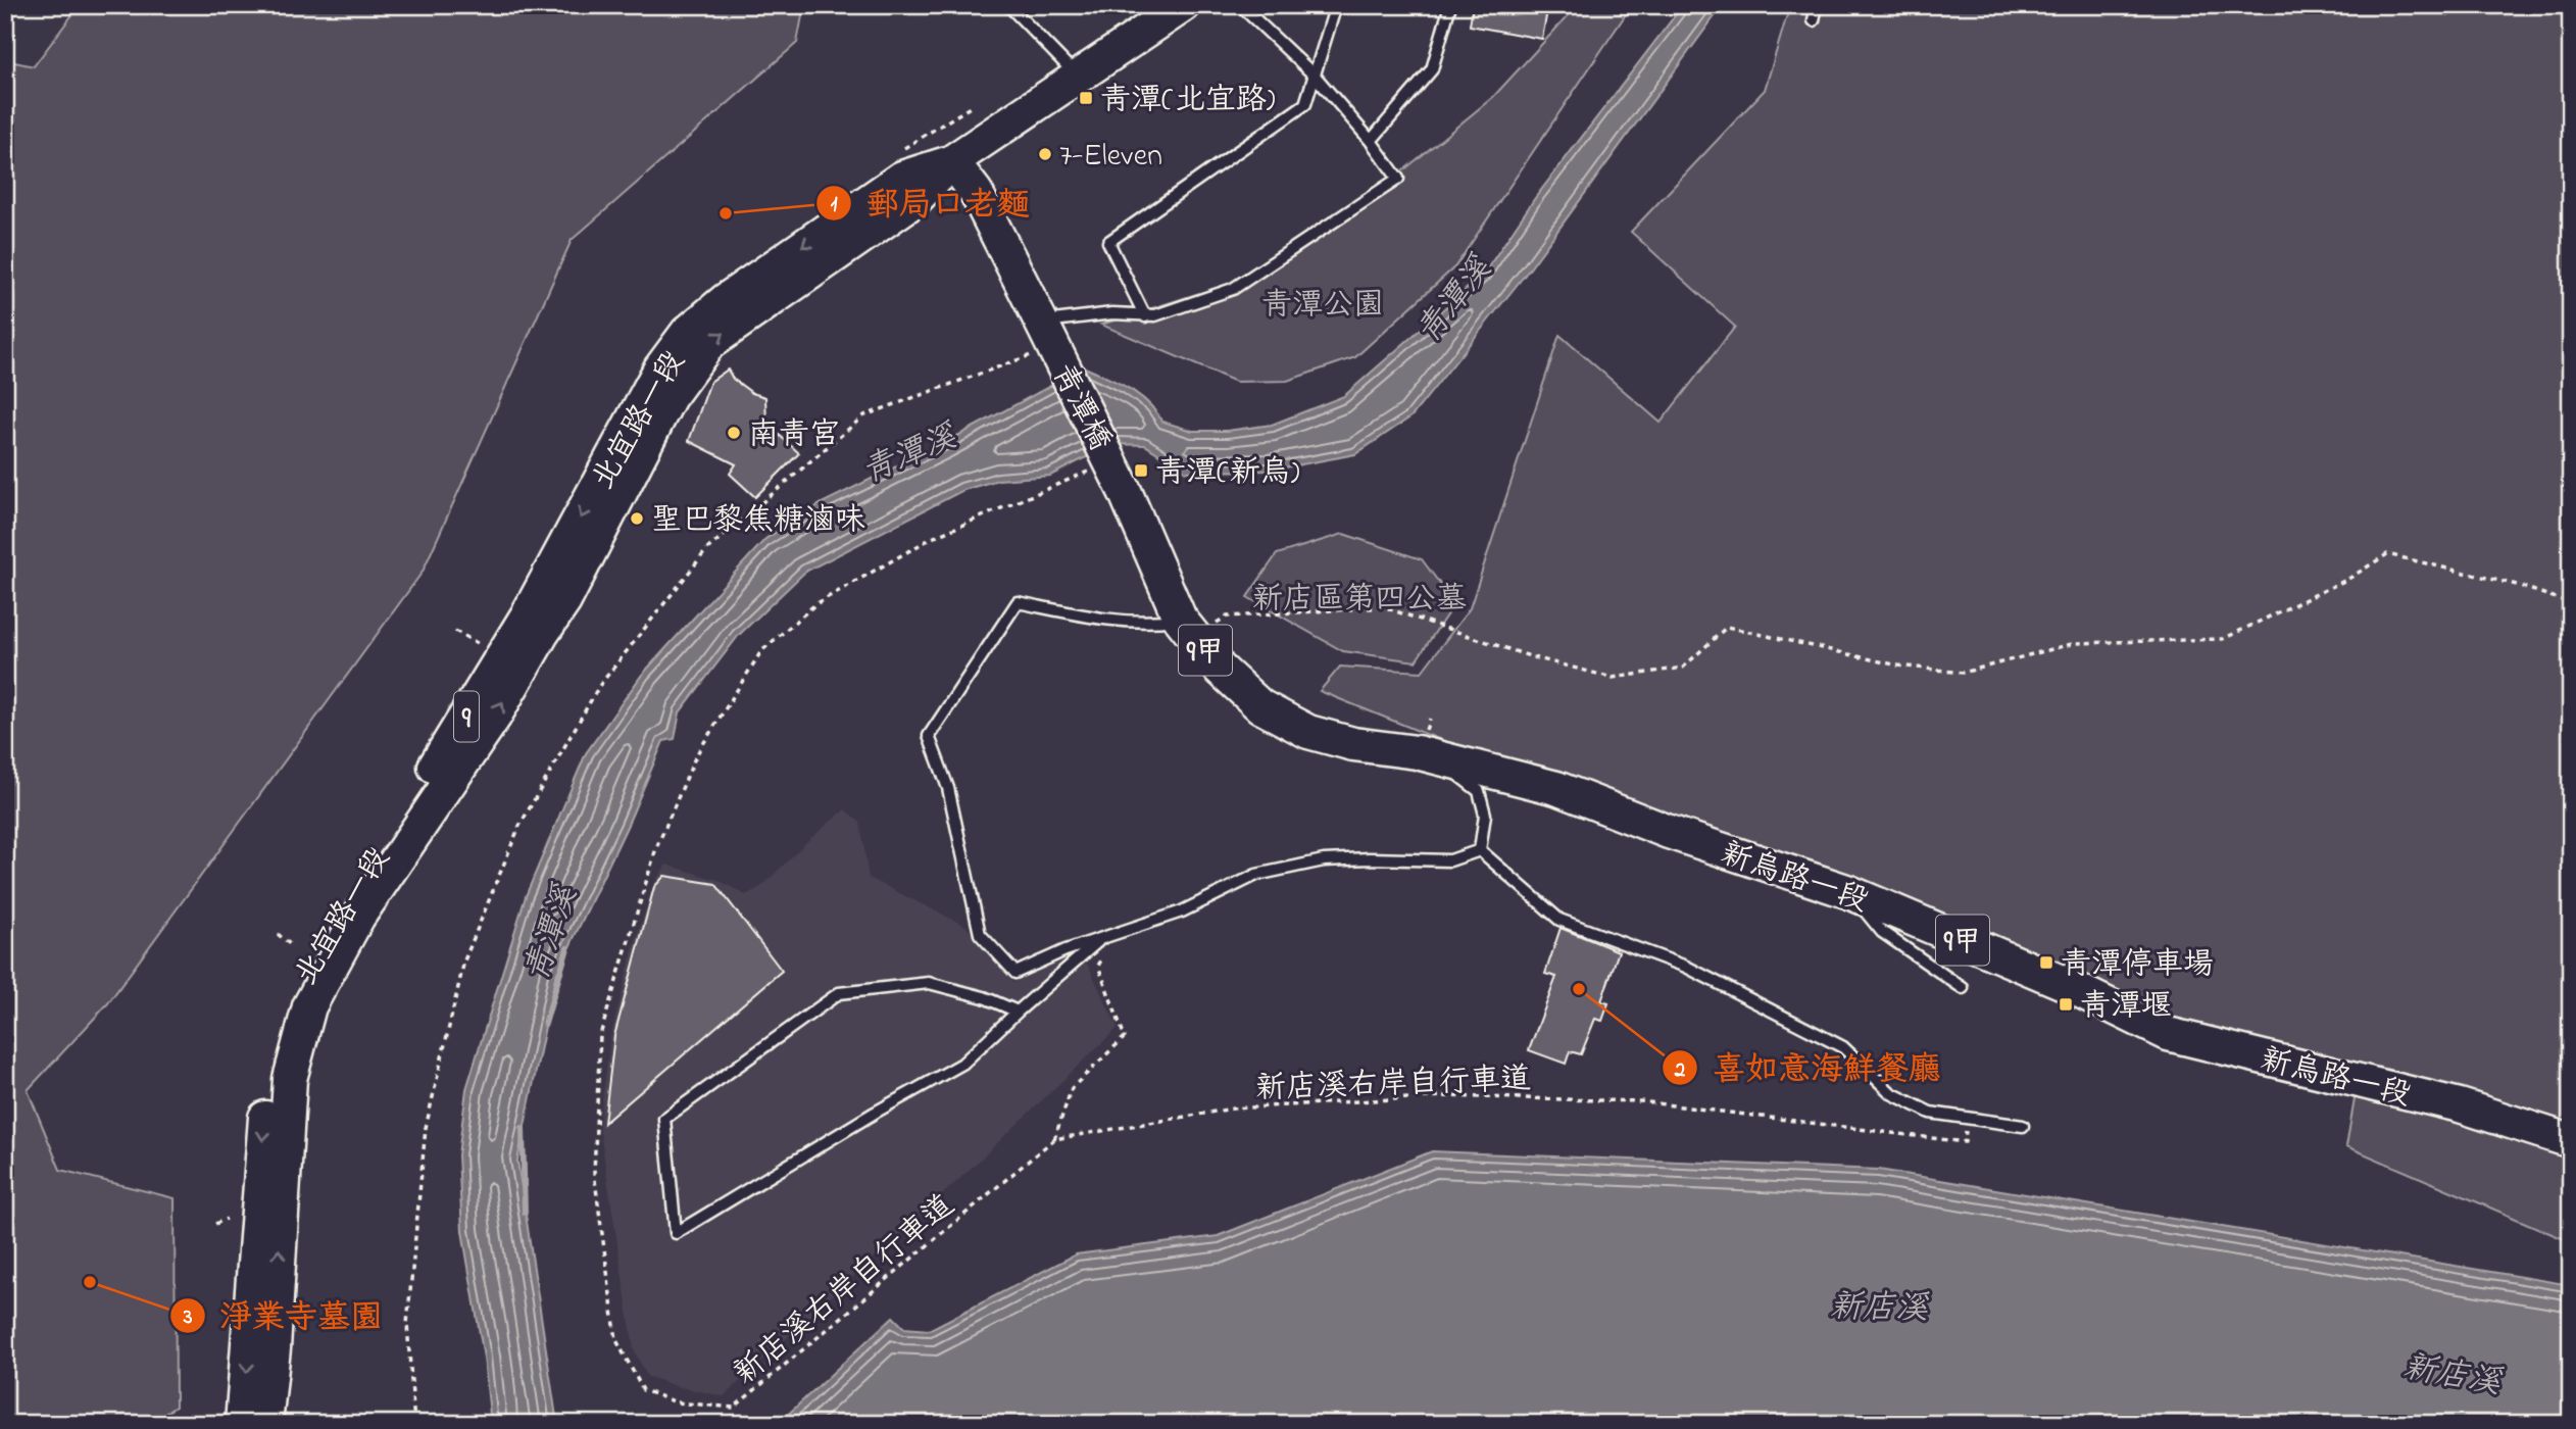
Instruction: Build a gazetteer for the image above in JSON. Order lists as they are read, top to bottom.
{
  "streets": {
    "main road": [
      "青潭橋",
      "北宜路一段",
      "9甲",
      "9",
      "新烏路一段"
    ],
    "path": ["新店溪右岸自行車道"]
  },
  "crossings": [
    ["青潭橋", "9甲"],
    ["青潭橋", "新烏路一段"],
    ["青潭橋", "新店溪右岸自行車道"],
    ["北宜路一段", "9甲"],
    ["北宜路一段", "9"],
    ["9甲", "9"]
  ],
  "water": ["青潭溪", "新店溪"],
  "parks": ["青潭公園", "新店區第四公墓"],
  "places": {
    "transit": [
      "青潭(北宜路)",
      "青潭(新烏)",
      "青潭停車場",
      "青潭堰"
    ],
    "other": [
      "7-Eleven",
      "郵局口老麵",
      "南青宮",
      "聖巴黎焦糖滷味",
      "喜如意海鮮餐廳",
      "淨業寺墓園"
    ]
  }
}
